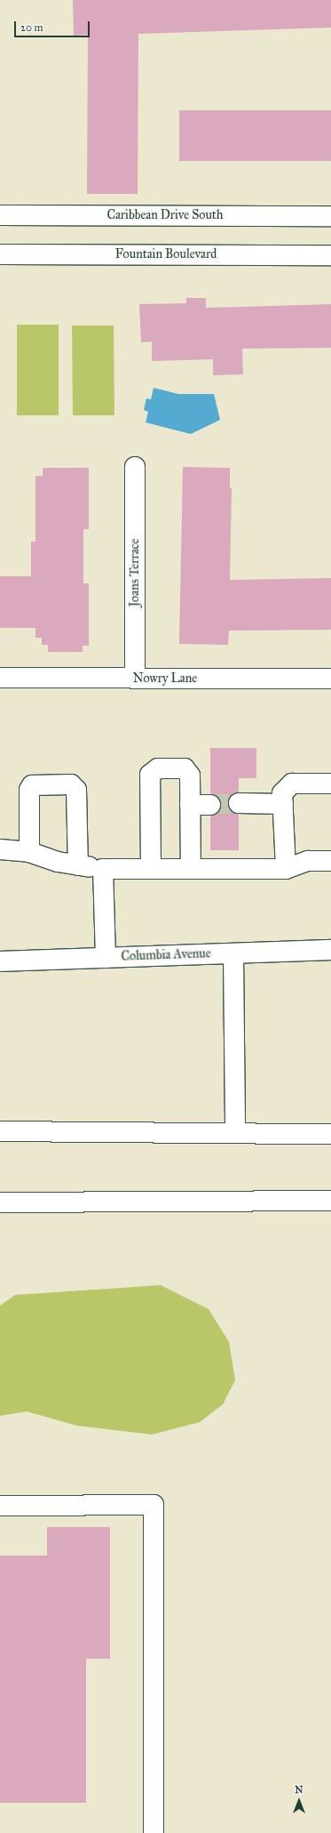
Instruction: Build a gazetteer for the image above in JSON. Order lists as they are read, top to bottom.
{
  "streets": {
    "street": [
      "Caribbean Drive South",
      "Fountain Boulevard",
      "Joans Terrace",
      "Nowry Lane",
      "Columbia Avenue"
    ]
  },
  "crossings": [
    ["Joans Terrace", "Nowry Lane"]
  ],
  "scale_bar": "20 m",
  "north": "top"
}
